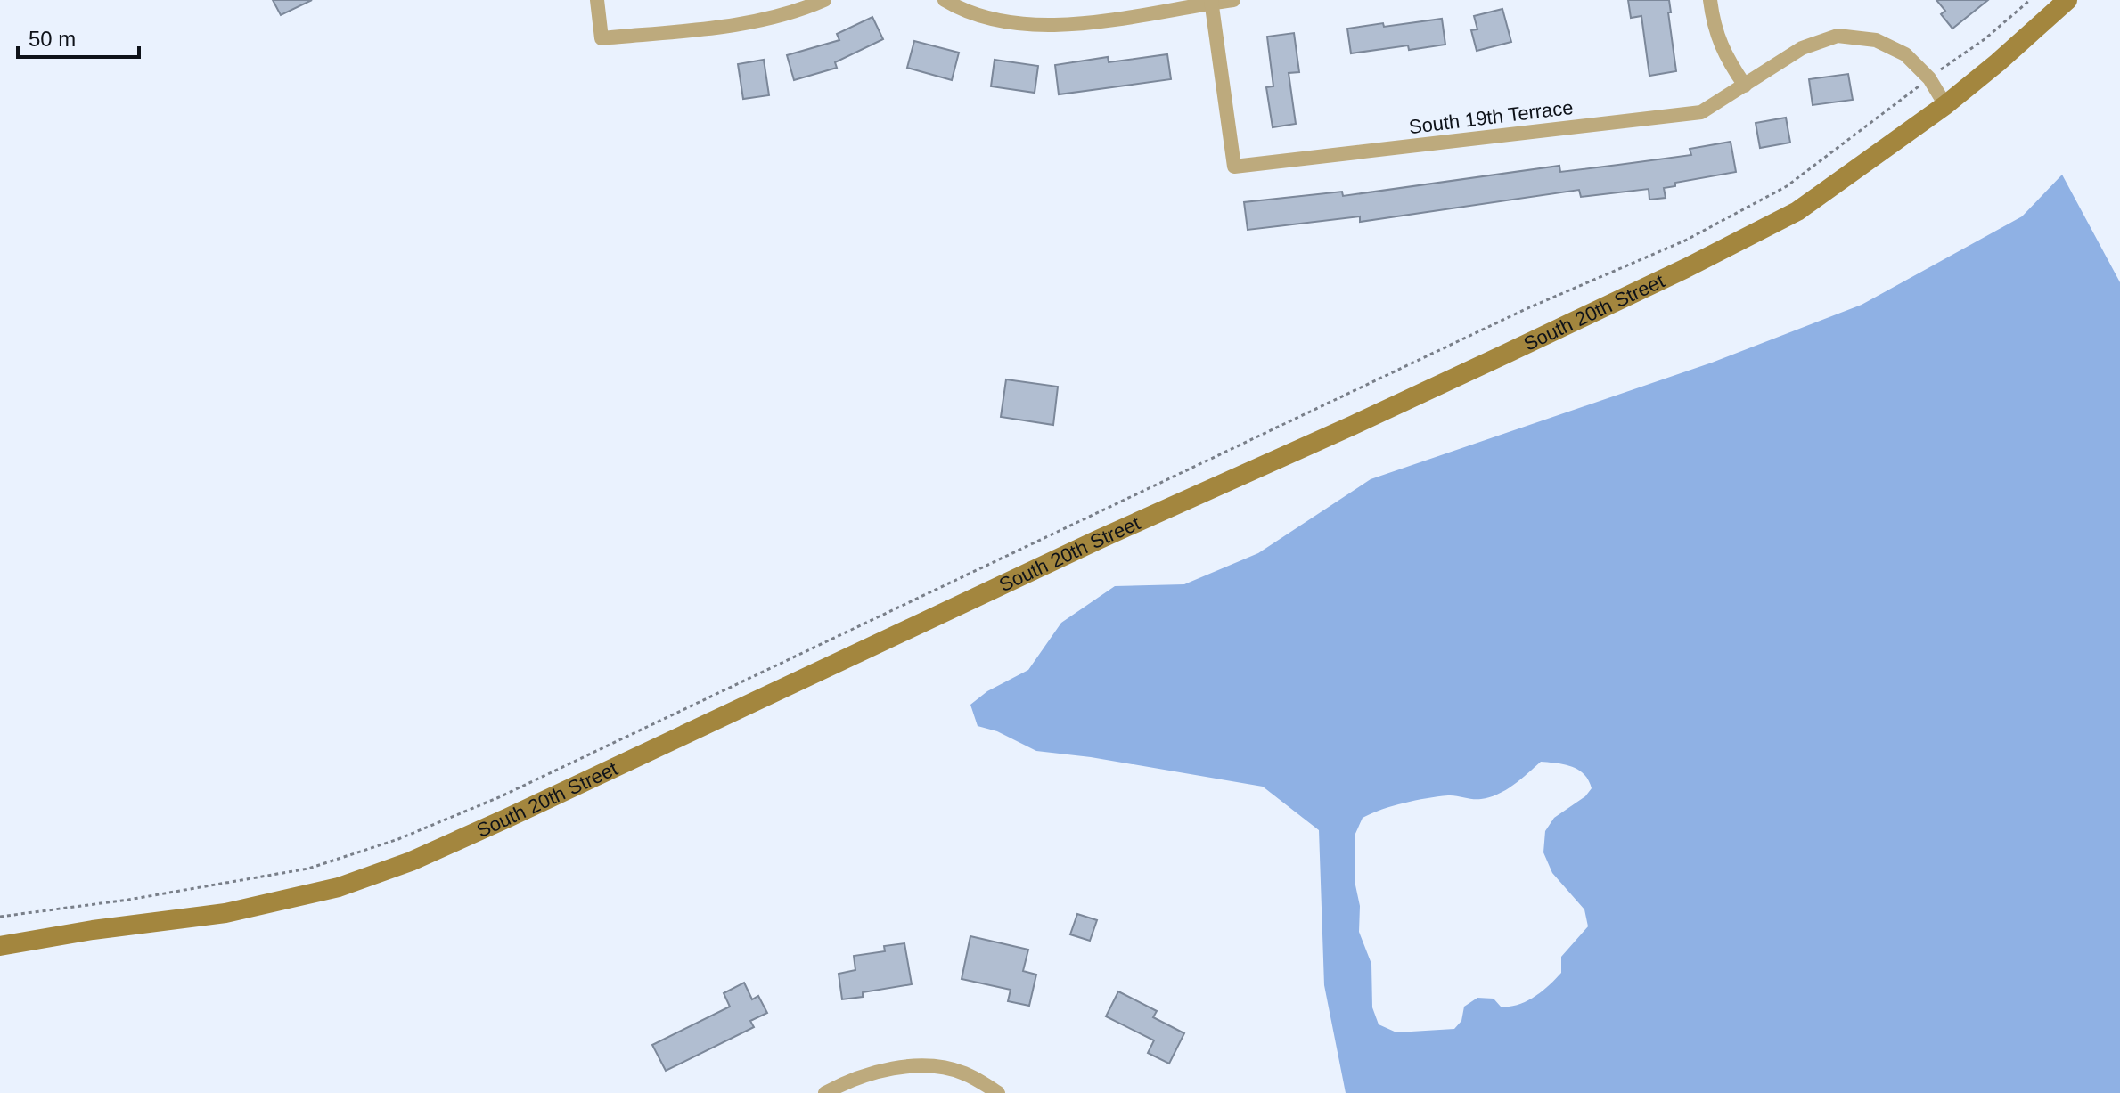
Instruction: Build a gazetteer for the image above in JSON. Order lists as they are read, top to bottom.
{
  "streets": {
    "main road": ["South 20th Street"],
    "street": ["South 19th Terrace"]
  },
  "crossings": [
    ["South 19th Terrace", "South 20th Street"]
  ],
  "scale_bar": "50 m"
}
